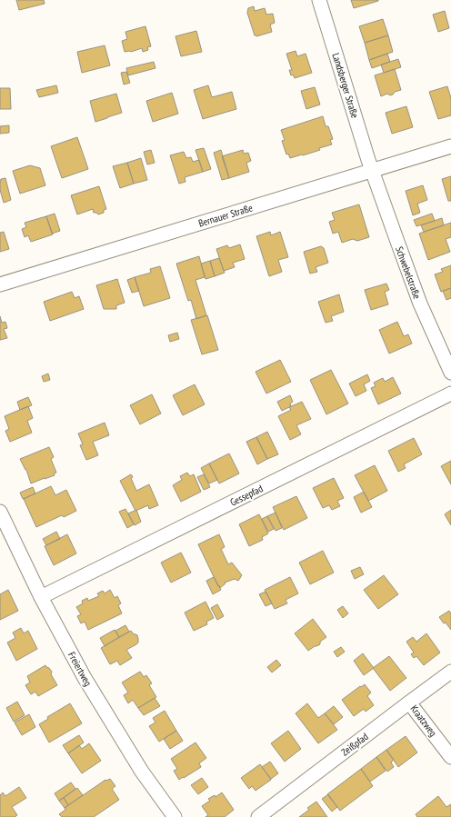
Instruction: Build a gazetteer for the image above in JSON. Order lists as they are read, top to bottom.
{
  "streets": {
    "street": [
      "Landsberger Straße",
      "Bernauer Straße",
      "Schwebelstraße",
      "Gessepfad",
      "Freiertweg",
      "Kraatzweg",
      "Zeißpfad"
    ]
  },
  "crossings": [
    ["Landsberger Straße", "Bernauer Straße"],
    ["Landsberger Straße", "Schwebelstraße"],
    ["Bernauer Straße", "Schwebelstraße"],
    ["Gessepfad", "Freiertweg"],
    ["Kraatzweg", "Zeißpfad"]
  ]
}
